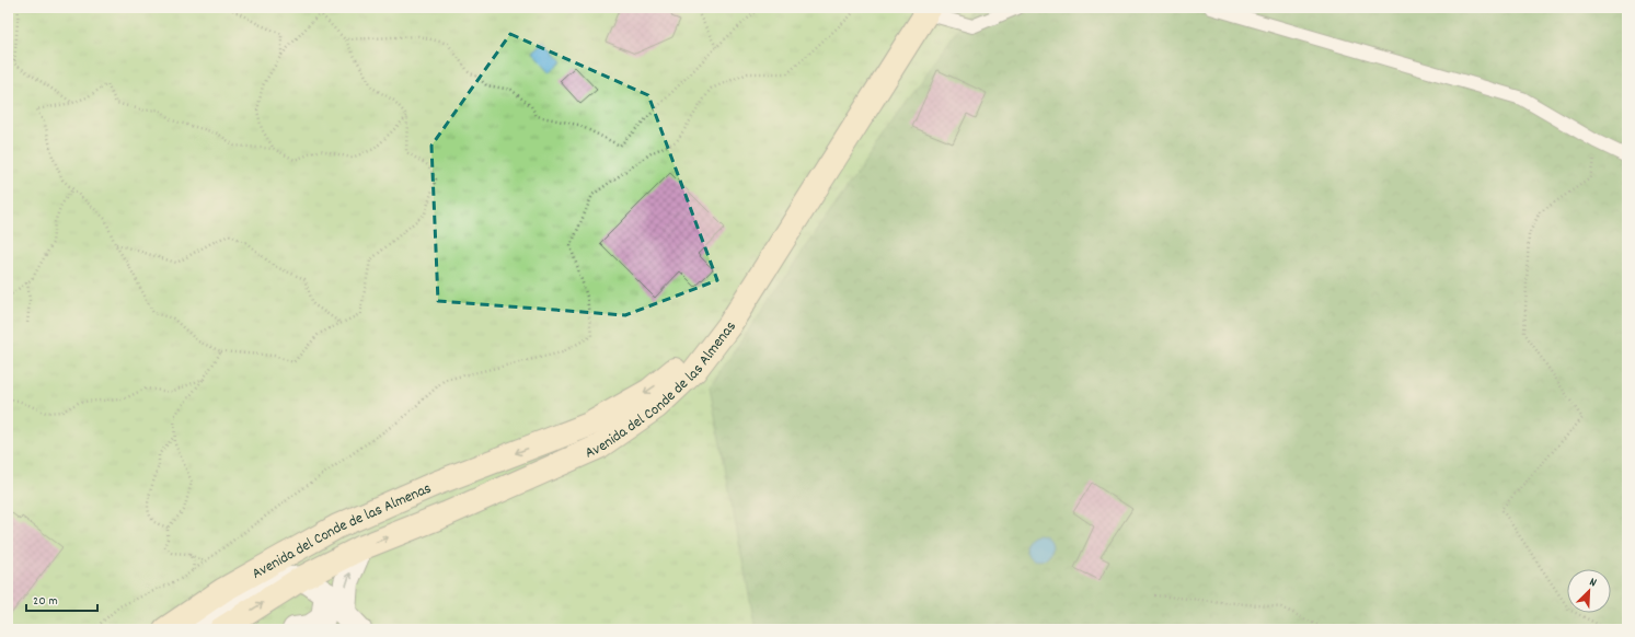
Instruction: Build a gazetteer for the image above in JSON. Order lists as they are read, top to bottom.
{
  "streets": {
    "main road": ["Avenida del Conde de las Almenas"]
  },
  "scale_bar": "20 m",
  "north": "top right"
}
